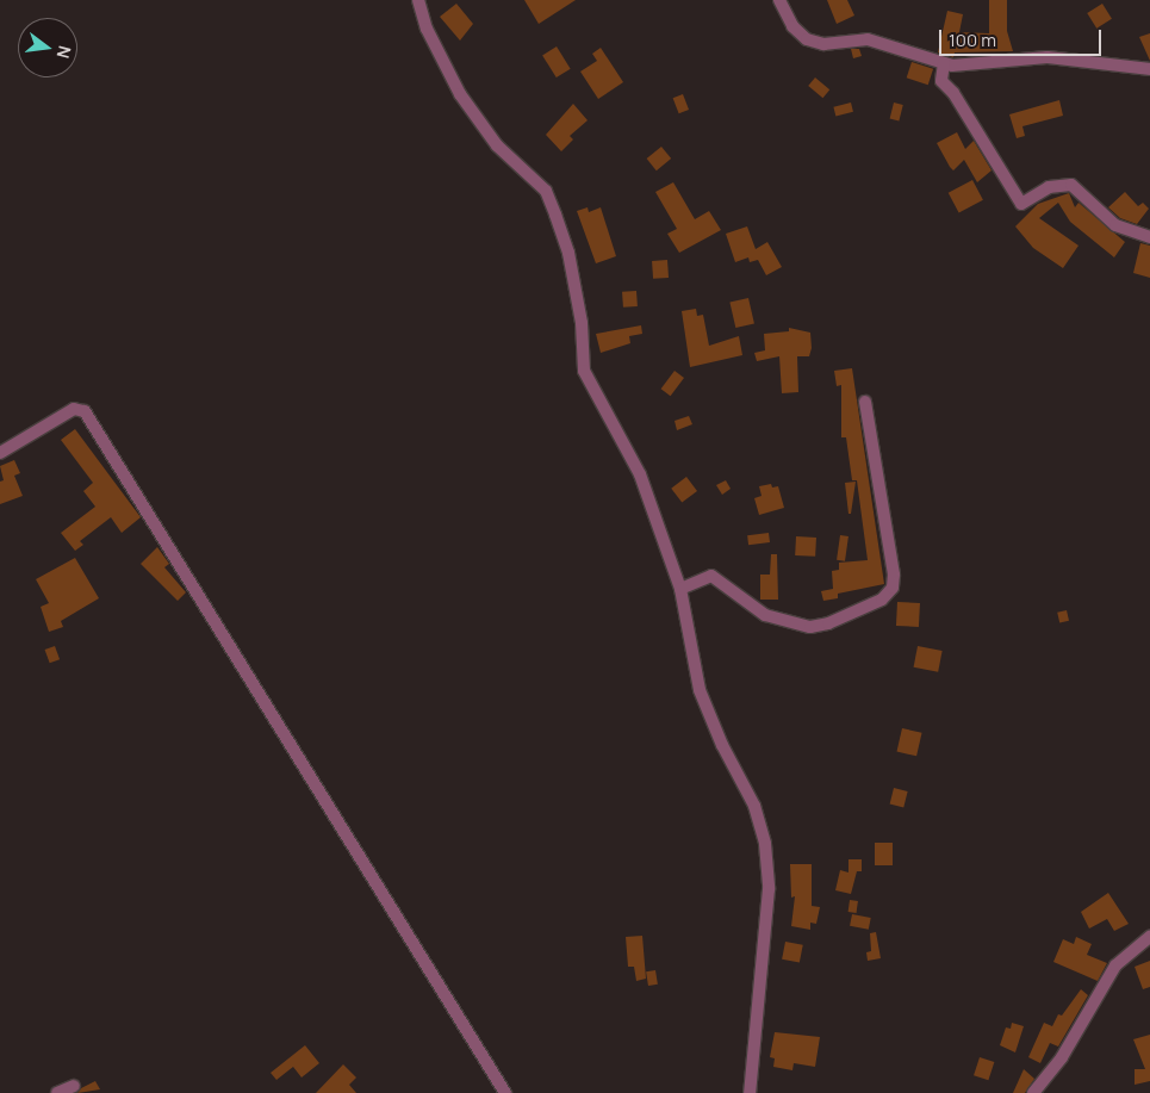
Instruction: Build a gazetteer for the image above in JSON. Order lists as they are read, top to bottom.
{
  "scale_bar": "100 m",
  "north": "right"
}
